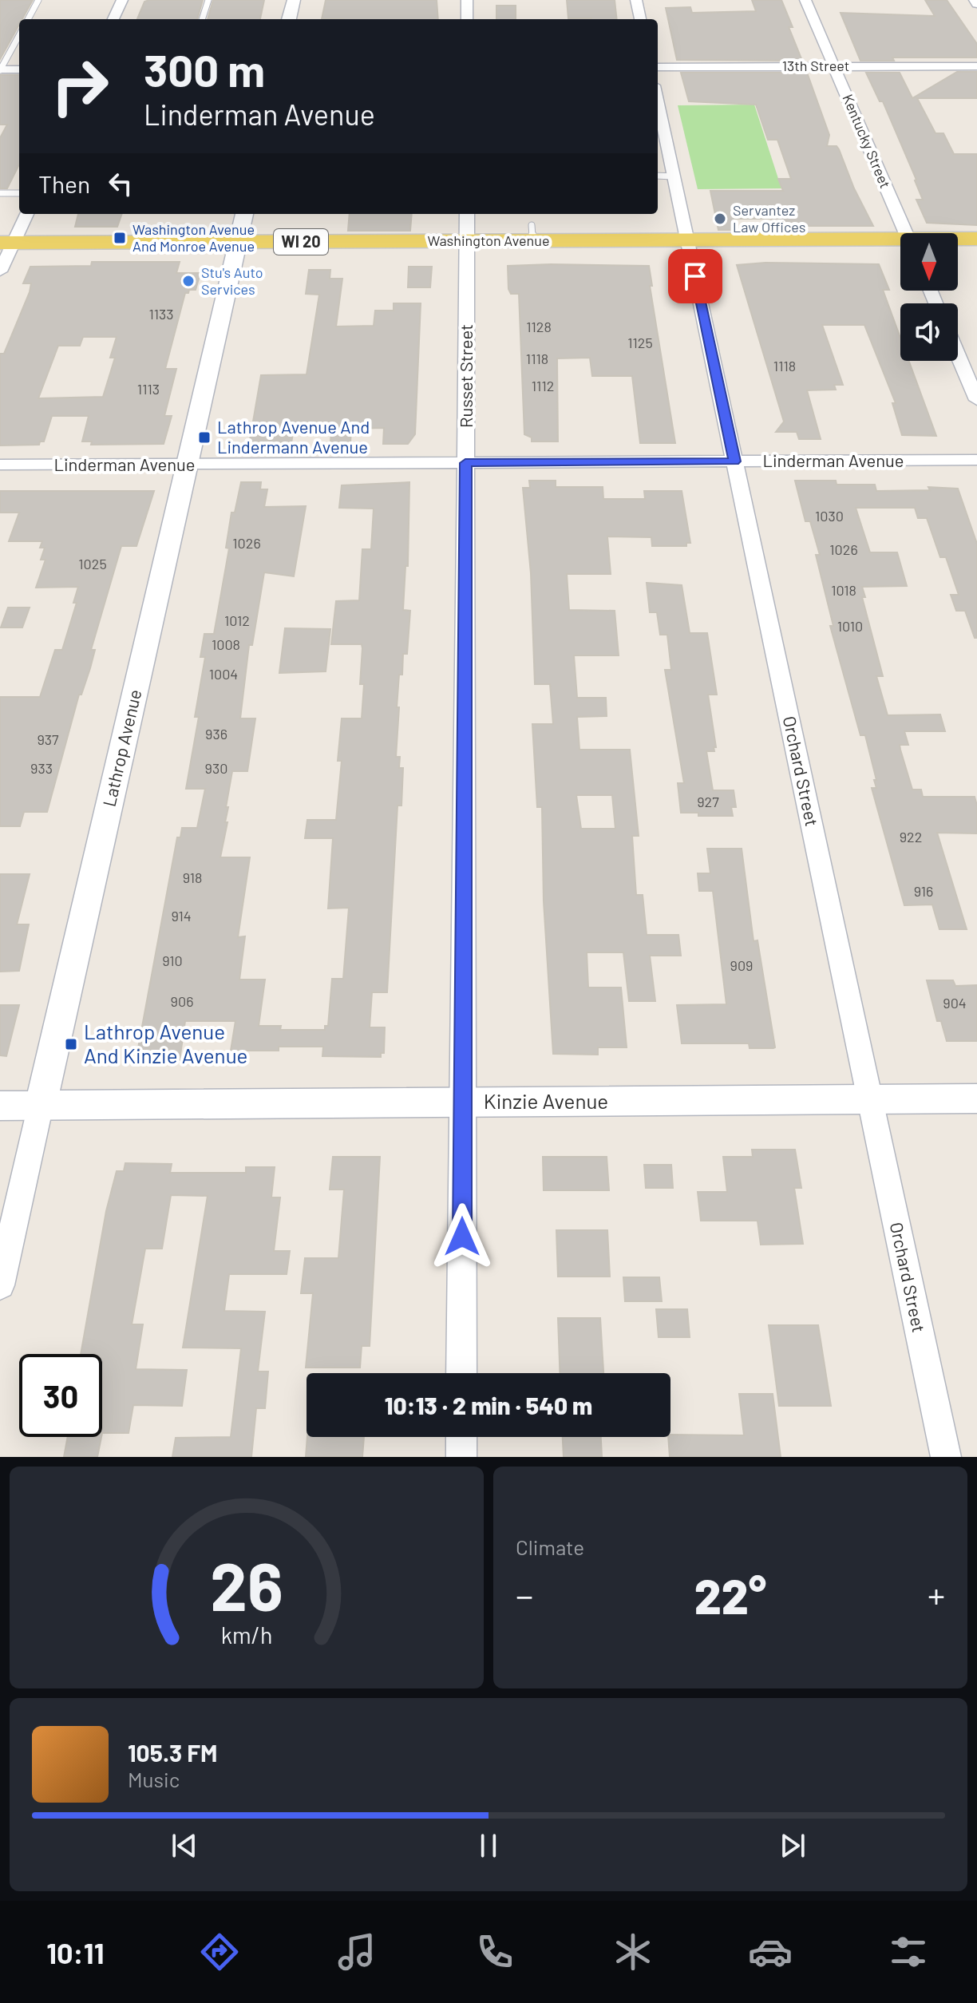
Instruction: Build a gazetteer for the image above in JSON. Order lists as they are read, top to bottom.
{
  "streets": {
    "main road": ["Washington Avenue", "WI 20"],
    "street": [
      "13th Street",
      "Kentucky Street",
      "Russet Street",
      "Linderman Avenue",
      "Lathrop Avenue",
      "Orchard Street",
      "Kinzie Avenue"
    ]
  },
  "crossings": [
    ["13th Street", "Kentucky Street"],
    ["Washington Avenue", "Russet Street"],
    ["Washington Avenue", "Lathrop Avenue"],
    ["Washington Avenue", "Orchard Street"],
    ["Russet Street", "Linderman Avenue"],
    ["Russet Street", "Kinzie Avenue"],
    ["Linderman Avenue", "Lathrop Avenue"],
    ["Linderman Avenue", "Orchard Street"],
    ["Lathrop Avenue", "Kinzie Avenue"],
    ["Orchard Street", "Kinzie Avenue"]
  ],
  "places": {
    "other": ["Servantez Law Offices", "Stu's Auto Services"],
    "transit": ["Washington Avenue And Monroe Avenue", "Lathrop Avenue And Lindermann Avenue", "Lathrop Avenue And Kinzie Avenue"]
  },
  "house_numbers": [
    "1133",
    "1128",
    "1125",
    "1118",
    "1118",
    "1112",
    "1113",
    "1030",
    "1026",
    "1026",
    "1025",
    "1018",
    "1012",
    "1010",
    "1008",
    "1004",
    "936",
    "937",
    "933",
    "930",
    "927",
    "922",
    "918",
    "916",
    "914",
    "910",
    "909",
    "906",
    "904"
  ],
  "north": "bottom",
  "page": {
    "turn": ["300 m", "Linderman Avenue"],
    "then": "Then",
    "limit": "30",
    "trip": "10:13 · 2 min · 540 m",
    "tile": "Climate",
    "heat": ["−", "22°", "+"],
    "song": ["105.3 FM", "Music"],
    "tabs": "10:11",
    "gauge": ["26", "km/h"]
  }
}
